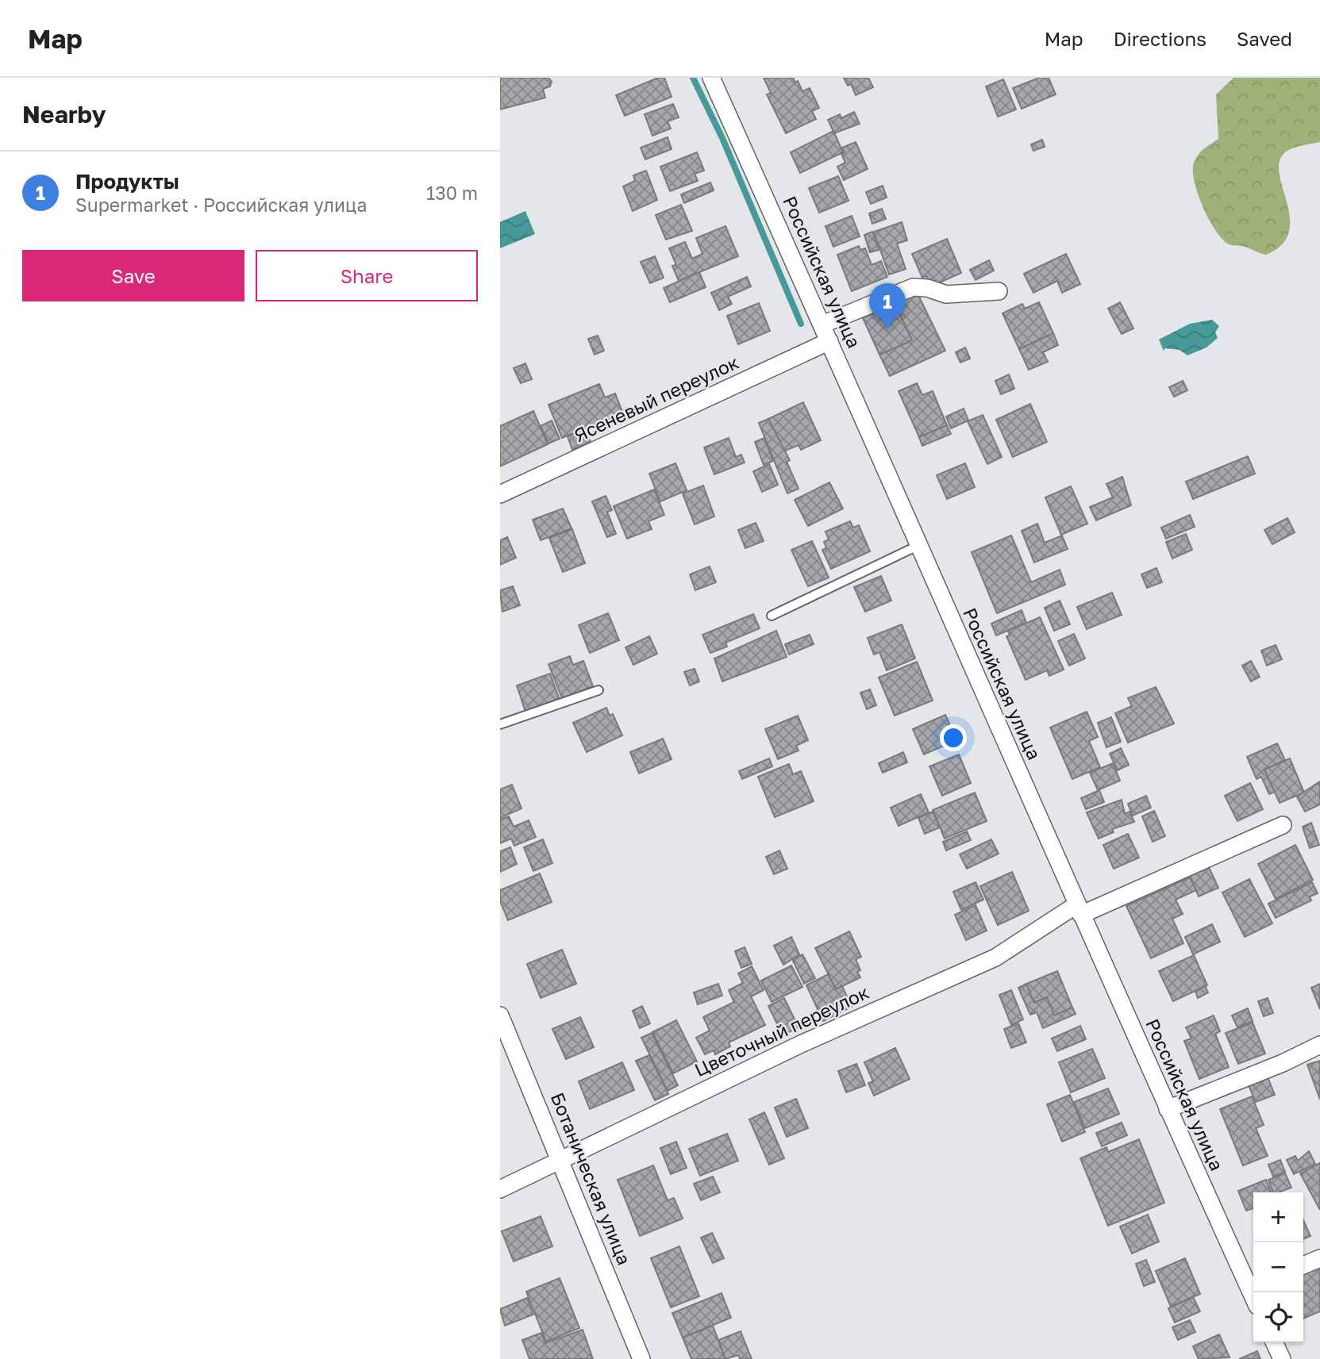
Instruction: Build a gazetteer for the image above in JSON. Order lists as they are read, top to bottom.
{
  "streets": {
    "street": [
      "Российская улица",
      "Ясеневый переулок",
      "Цветочный переулок",
      "Ботаническая улица"
    ]
  },
  "crossings": [
    ["Российская улица", "Ясеневый переулок"],
    ["Российская улица", "Цветочный переулок"],
    ["Цветочный переулок", "Ботаническая улица"]
  ],
  "page": {
    "header": "Map",
    "nav": ["Map", "Directions", "Saved"],
    "heading": "Nearby",
    "list": [
      {
        "mark": "1",
        "name": "Продукты",
        "note": "Supermarket · Российская улица",
        "value": "130 m"
      }
    ],
    "buttons": ["Save", "Share"],
    "pins": "1",
    "map_buttons": ["+", "−"]
  }
}
